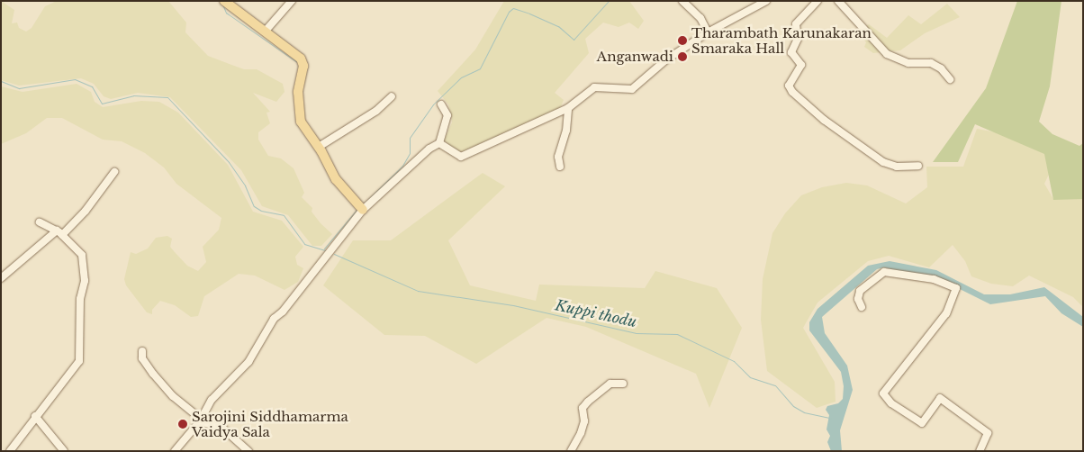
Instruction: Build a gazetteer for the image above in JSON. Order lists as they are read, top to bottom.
{
  "water": ["Kuppi thodu"],
  "places": ["Tharambath Karunakaran Smaraka Hall", "Anganwadi", "Sarojini Siddhamarma Vaidya Sala"]
}
